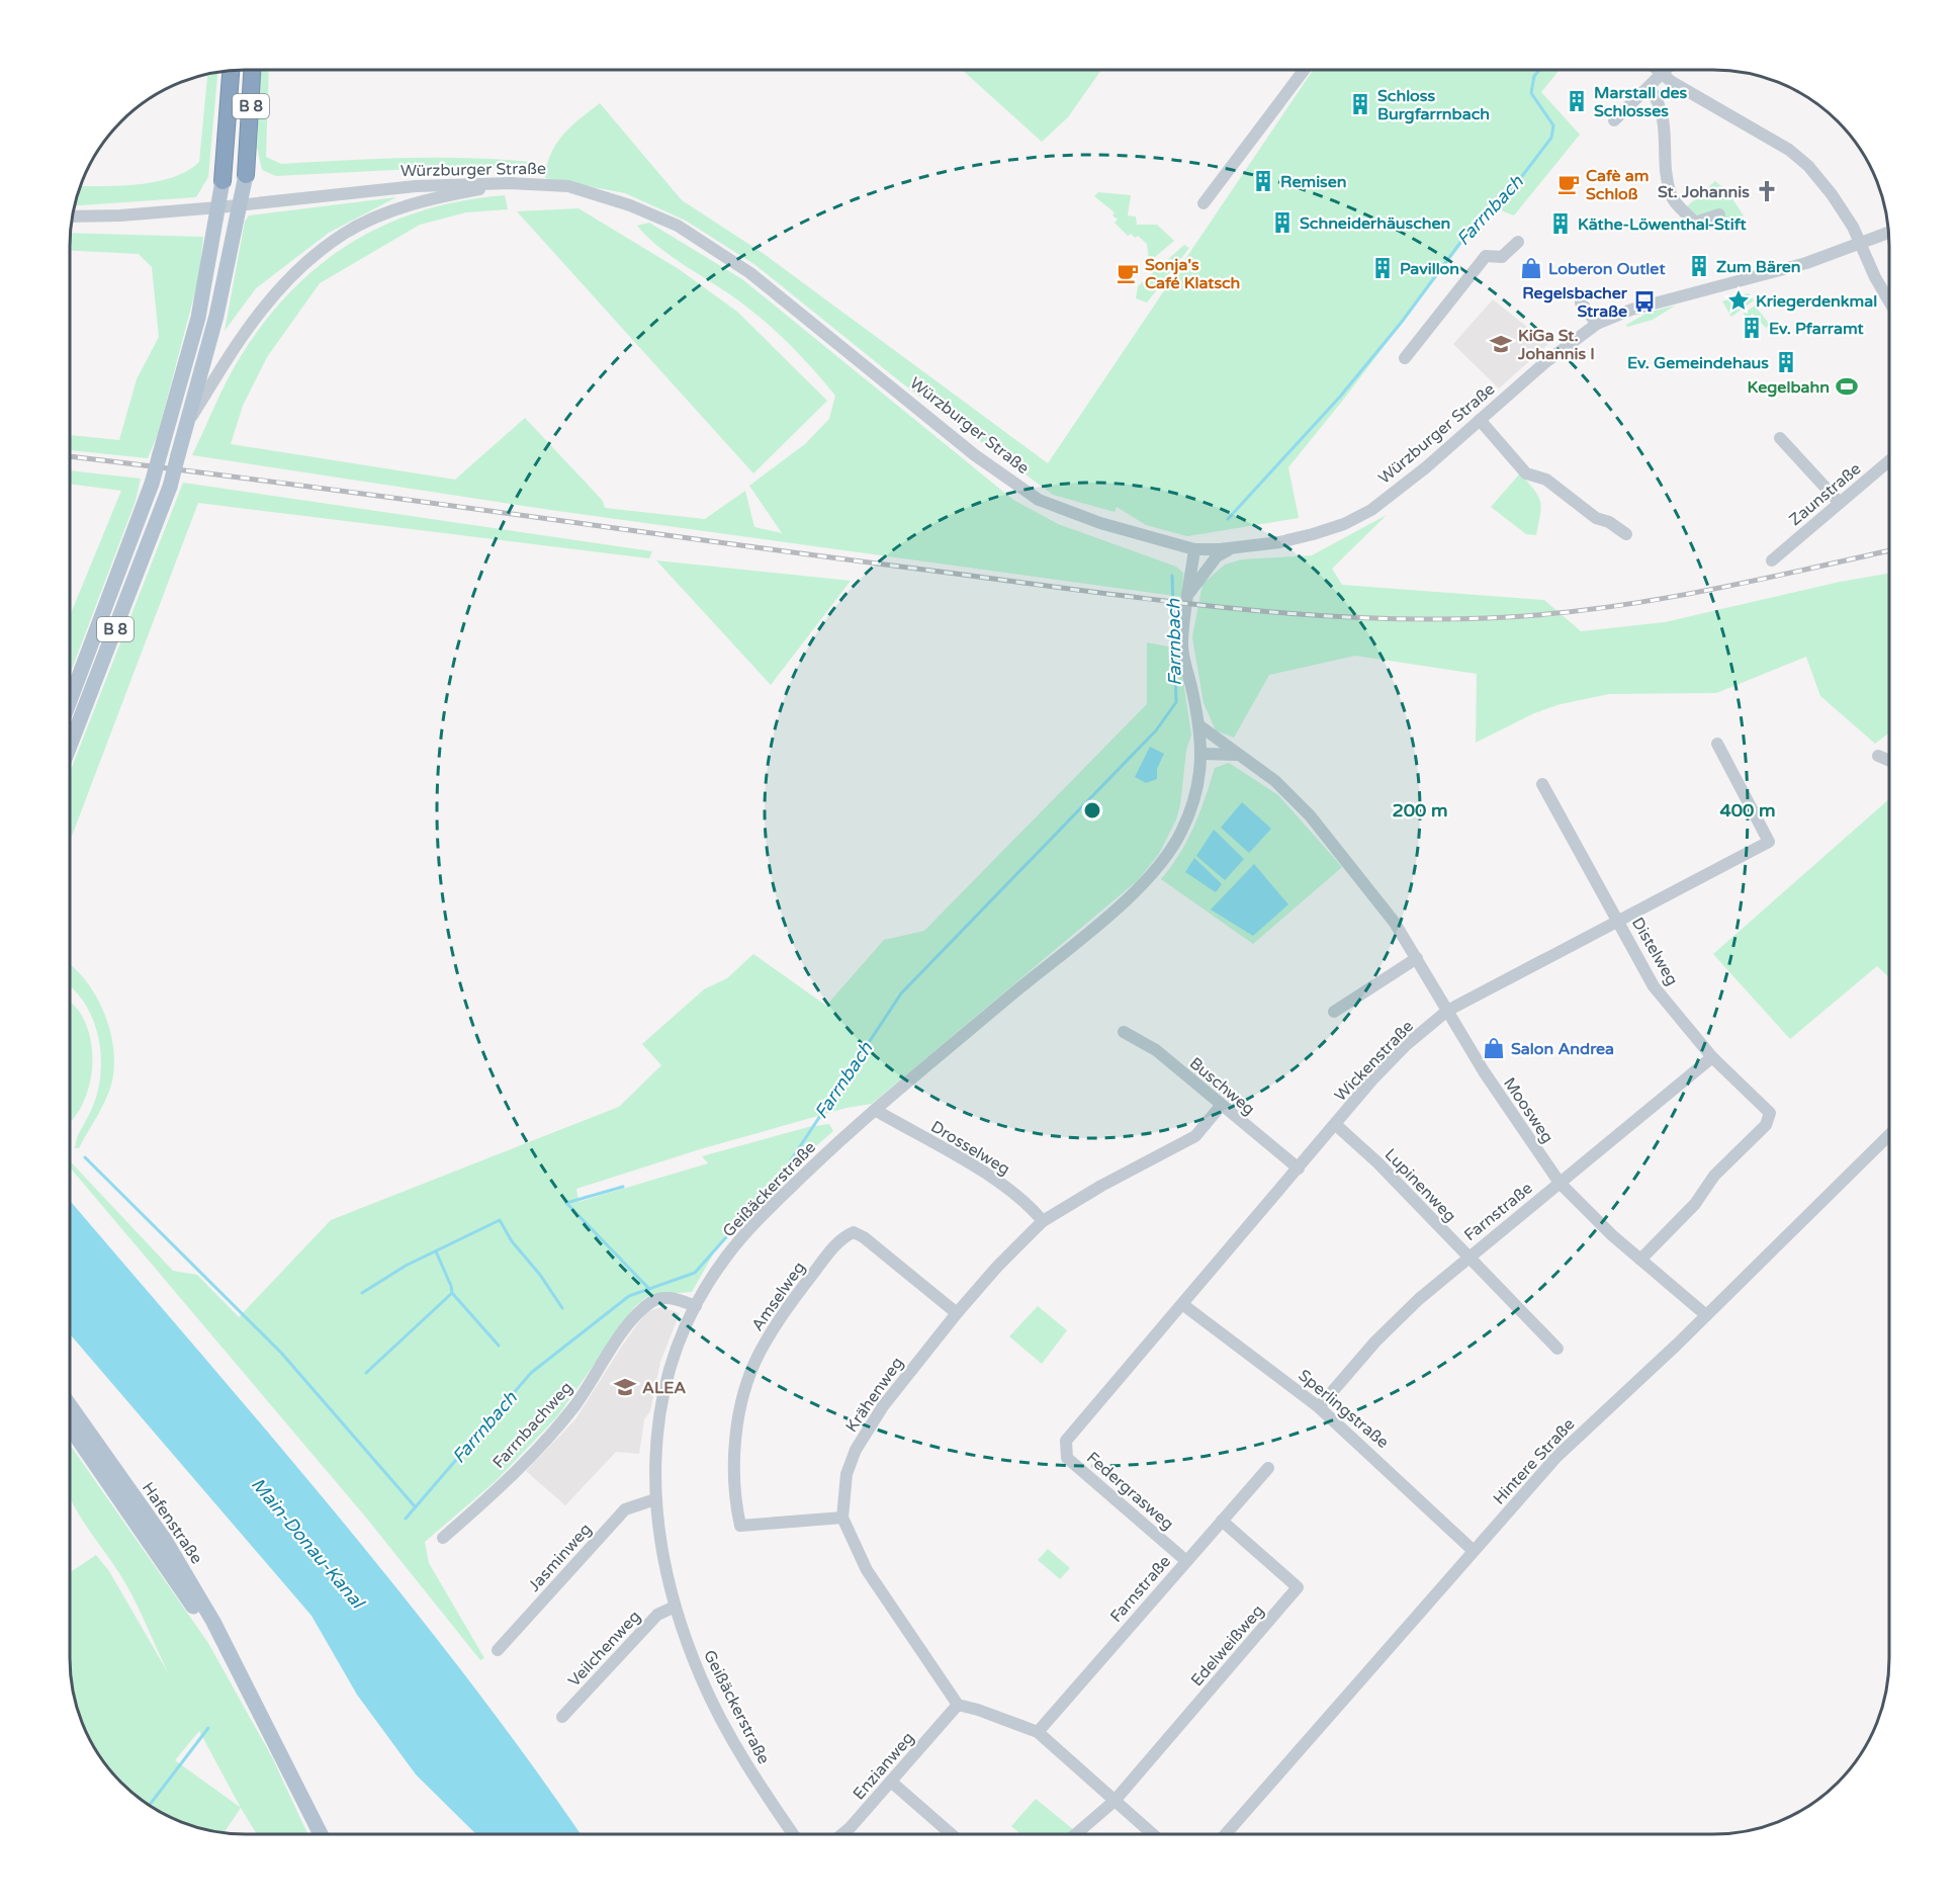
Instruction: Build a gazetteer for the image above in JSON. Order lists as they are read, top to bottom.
{
  "streets": {
    "highway": ["B 8"],
    "main road": ["Hafenstraße"],
    "street": [
      "Würzburger Straße",
      "Zaunstraße",
      "Distelweg",
      "Wickenstraße",
      "Buschweg",
      "Moosweg",
      "Drosselweg",
      "Lupinenweg",
      "Geißäckerstraße",
      "Farnstraße",
      "Amselweg",
      "Krähenweg",
      "Sperlingstraße",
      "Farrnbachweg",
      "Hintere Straße",
      "Federgrasweg",
      "Jasminweg",
      "Edelweißweg",
      "Veilchenweg",
      "Enzianweg"
    ]
  },
  "crossings": [
    ["B 8", "Würzburger Straße"],
    ["Würzburger Straße", "Geißäckerstraße"],
    ["Distelweg", "Wickenstraße"],
    ["Distelweg", "Moosweg"],
    ["Distelweg", "Farnstraße"],
    ["Wickenstraße", "Buschweg"],
    ["Wickenstraße", "Moosweg"],
    ["Wickenstraße", "Lupinenweg"],
    ["Wickenstraße", "Sperlingstraße"],
    ["Wickenstraße", "Federgrasweg"],
    ["Buschweg", "Krähenweg"],
    ["Moosweg", "Geißäckerstraße"],
    ["Moosweg", "Farnstraße"],
    ["Moosweg", "Hintere Straße"],
    ["Drosselweg", "Geißäckerstraße"],
    ["Drosselweg", "Krähenweg"],
    ["Lupinenweg", "Farnstraße"],
    ["Geißäckerstraße", "Farrnbachweg"],
    ["Geißäckerstraße", "Jasminweg"],
    ["Geißäckerstraße", "Veilchenweg"],
    ["Farnstraße", "Sperlingstraße"],
    ["Farnstraße", "Federgrasweg"],
    ["Farnstraße", "Edelweißweg"],
    ["Amselweg", "Krähenweg"],
    ["Sperlingstraße", "Hintere Straße"]
  ],
  "water": ["Farrnbach", "Main-Donau-Kanal"],
  "places": {
    "building": [
      "Marstall des Schlosses",
      "Schloss Burgfarrnbach",
      "Remisen",
      "Schneiderhäuschen",
      "Käthe-Löwenthal-Stift",
      "Zum Bären",
      "Pavillon",
      "Ev. Pfarramt",
      "Ev. Gemeindehaus"
    ],
    "cafe": ["Cafè am Schloß", "Sonja's Café Klatsch"],
    "church": ["St. Johannis"],
    "shop": ["Loberon Outlet", "Salon Andrea"],
    "place": ["Kriegerdenkmal"],
    "bus stop": ["Regelsbacher Straße"],
    "school or university": ["KiGa St. Johannis I", "ALEA"],
    "sports": ["Kegelbahn"]
  },
  "rings": ["200 m", "400 m"]
}
